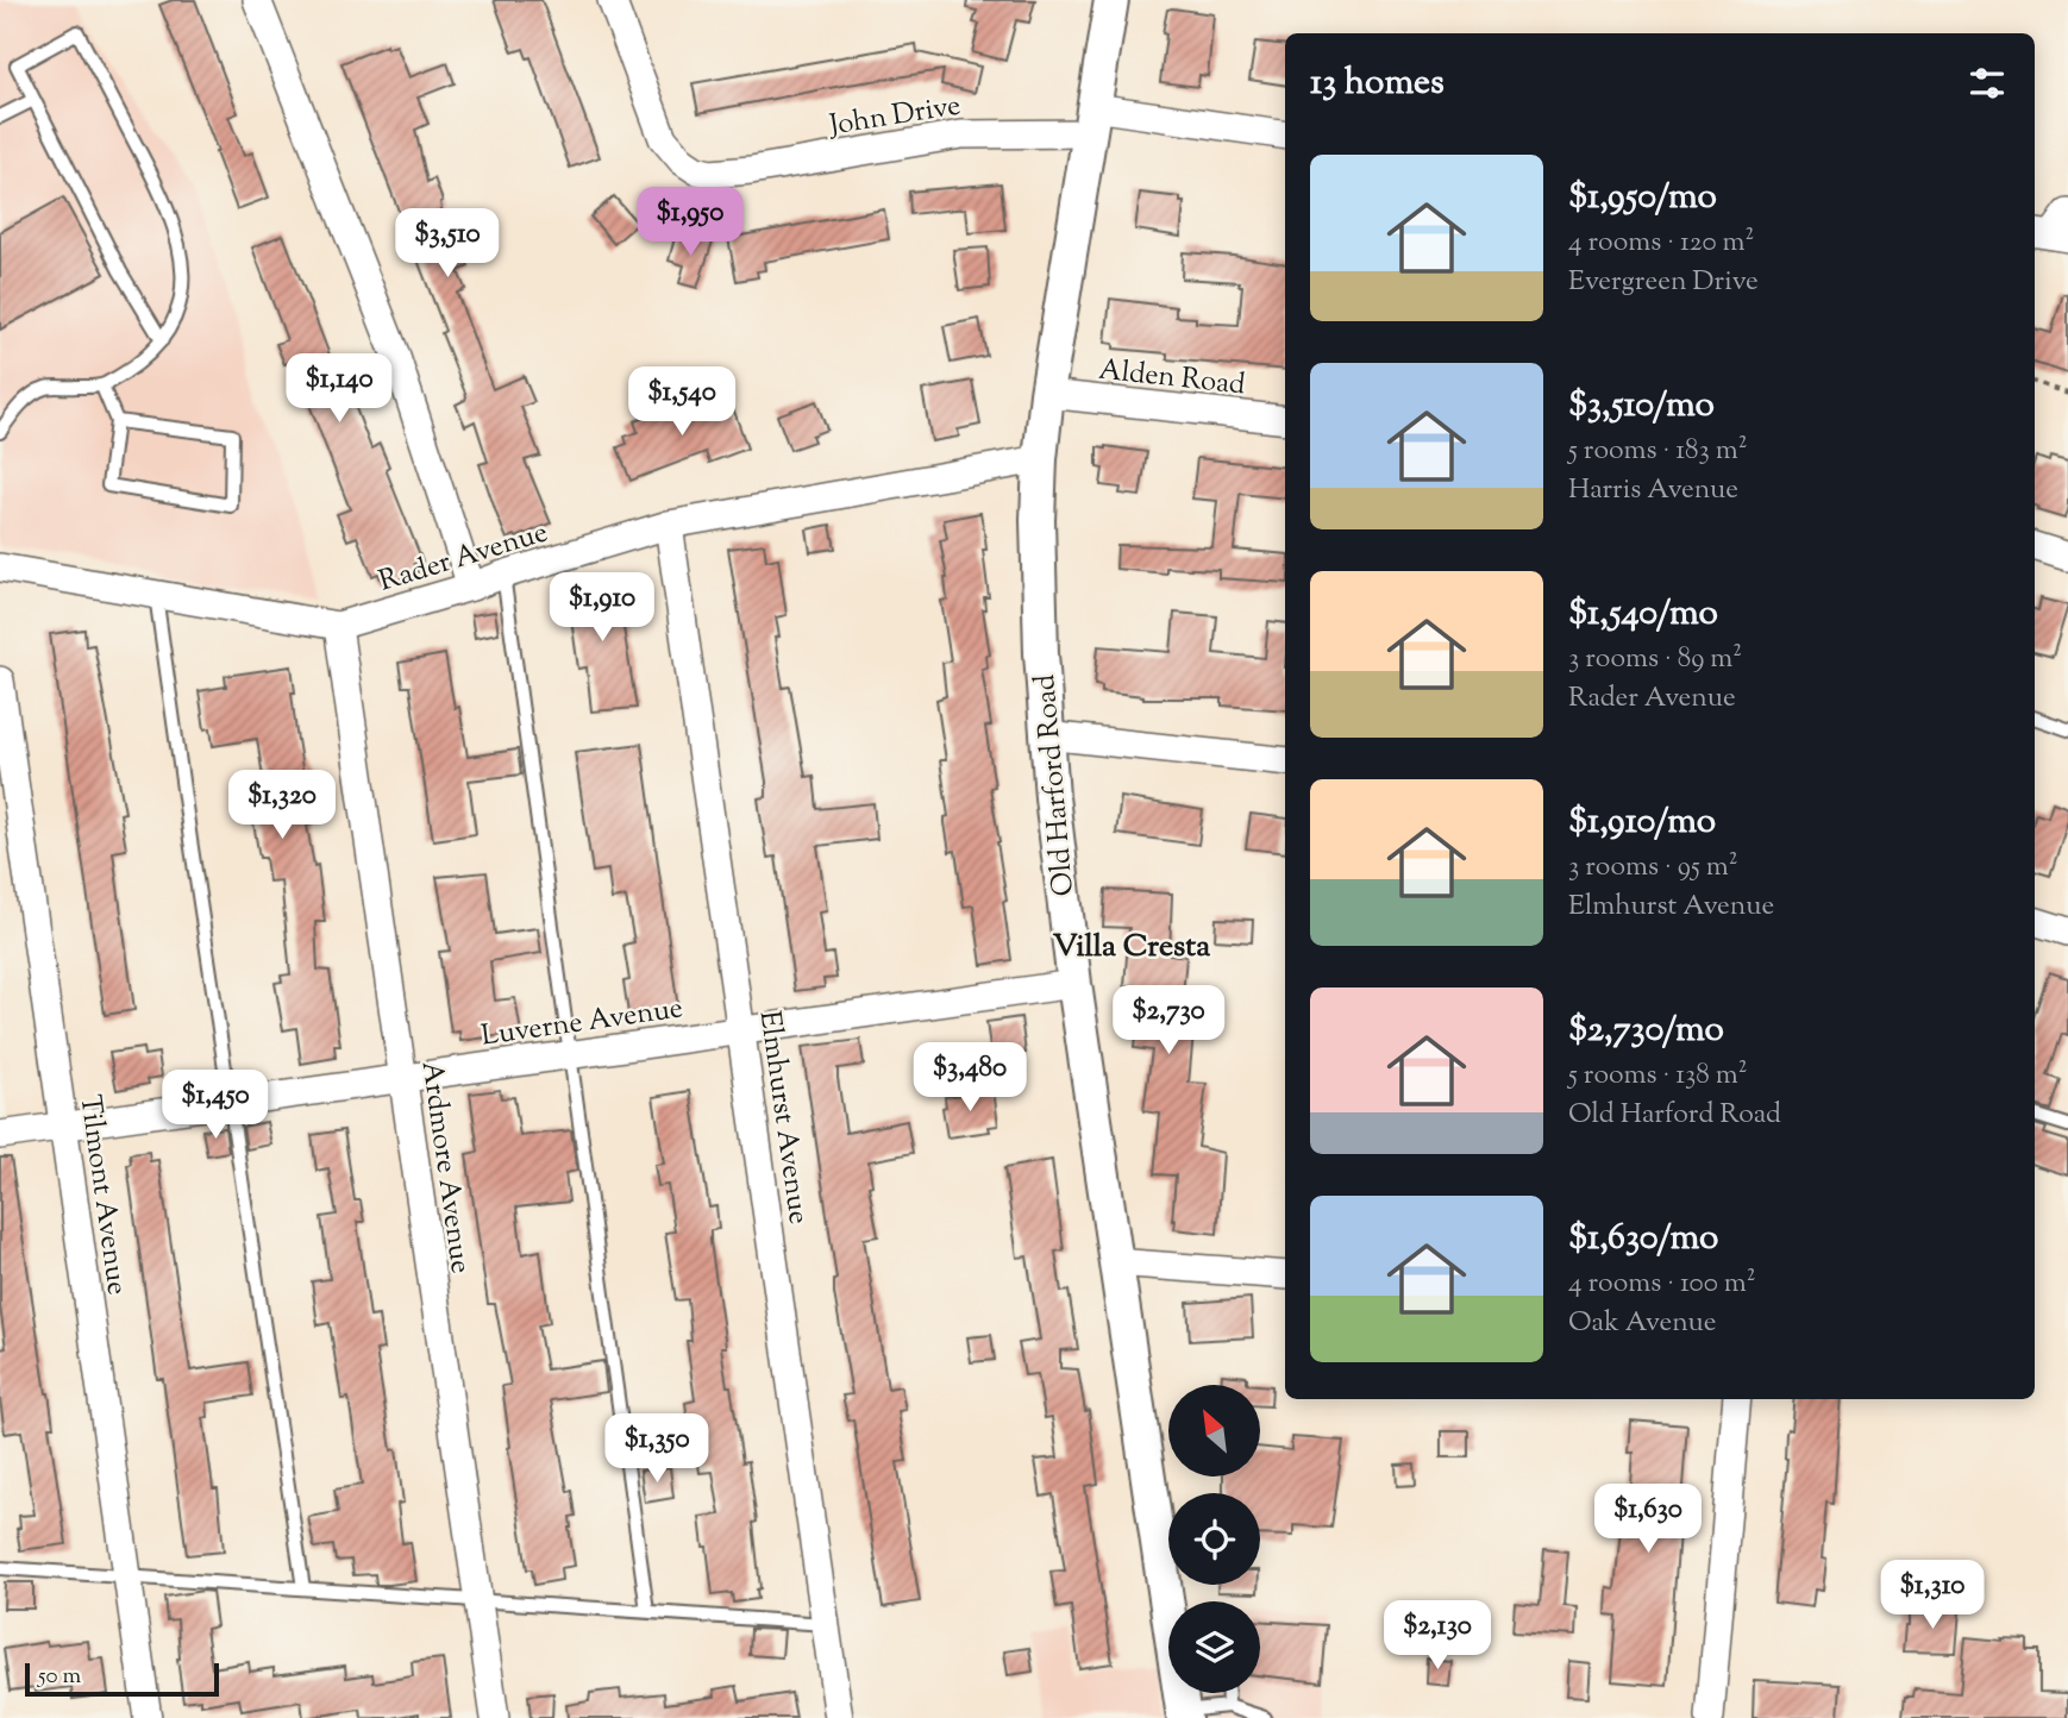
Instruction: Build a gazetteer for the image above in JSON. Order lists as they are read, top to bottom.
{
  "streets": {
    "street": [
      "John Drive",
      "Alden Road",
      "Rader Avenue",
      "Old Harford Road",
      "Luverne Avenue",
      "Elmhurst Avenue",
      "Ardmore Avenue",
      "Tilmont Avenue"
    ]
  },
  "crossings": [
    ["John Drive", "Old Harford Road"],
    ["Alden Road", "Old Harford Road"],
    ["Rader Avenue", "Old Harford Road"],
    ["Rader Avenue", "Elmhurst Avenue"],
    ["Rader Avenue", "Ardmore Avenue"],
    ["Old Harford Road", "Luverne Avenue"],
    ["Luverne Avenue", "Elmhurst Avenue"],
    ["Luverne Avenue", "Ardmore Avenue"],
    ["Luverne Avenue", "Tilmont Avenue"]
  ],
  "districts": ["Villa Cresta"],
  "scale_bar": "50 m",
  "north": "top left",
  "page": {
    "heading": "13 homes",
    "list": [
      {
        "name": "$1,950/mo",
        "note": "4 rooms · 120 m² · Evergreen Drive"
      },
      {
        "name": "$3,510/mo",
        "note": "5 rooms · 183 m² · Harris Avenue"
      },
      {
        "name": "$1,540/mo",
        "note": "3 rooms · 89 m² · Rader Avenue"
      },
      {
        "name": "$1,910/mo",
        "note": "3 rooms · 95 m² · Elmhurst Avenue"
      },
      {
        "name": "$2,730/mo",
        "note": "5 rooms · 138 m² · Old Harford Road"
      },
      {
        "name": "$1,630/mo",
        "note": "4 rooms · 100 m² · Oak Avenue"
      }
    ],
    "price": [
      "$1,950",
      "$3,510",
      "$1,140",
      "$1,540",
      "$1,910",
      "$1,320",
      "$2,730",
      "$3,480",
      "$1,450",
      "$1,350",
      "$1,630",
      "$1,310",
      "$2,130"
    ],
    "scale": "50 m"
  }
}
